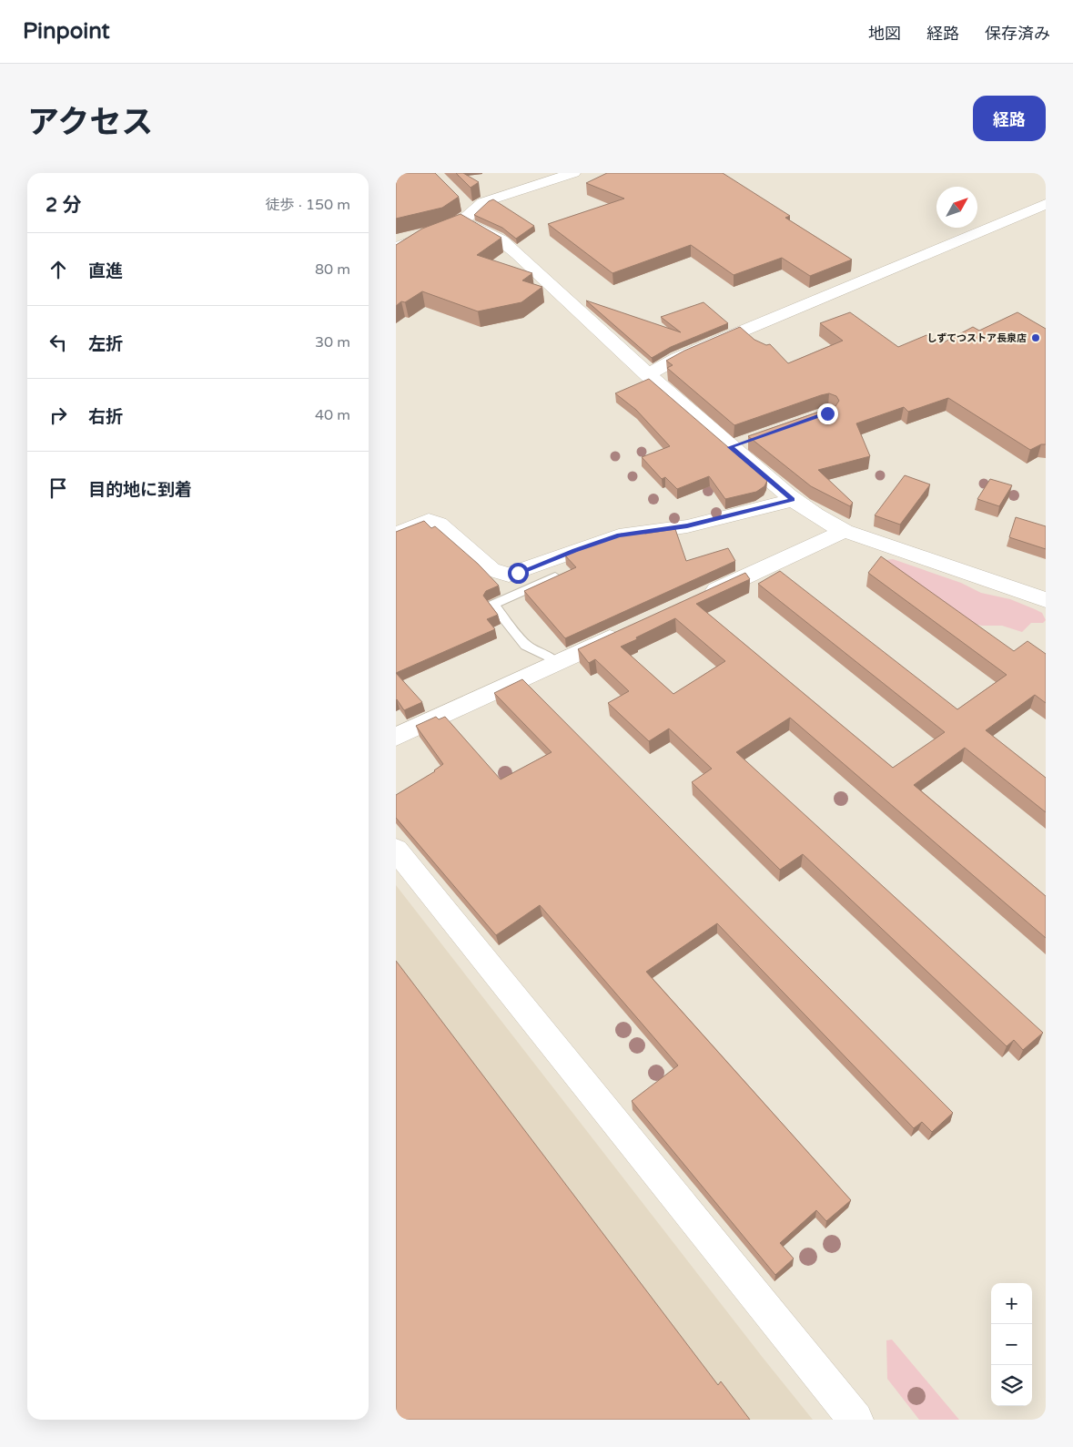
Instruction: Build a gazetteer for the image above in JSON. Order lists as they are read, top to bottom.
{
  "places": ["しずてつストア長泉店"],
  "north": "top right",
  "page": {
    "header": "Pinpoint",
    "nav": ["地図", "経路", "保存済み"],
    "title": "アクセス",
    "buttons": "経路",
    "heading": ["2 分", "徒歩 · 150 m"],
    "list": [
      ["直進", "80 m"],
      ["左折", "30 m"],
      ["右折", "40 m"],
      "目的地に到着"
    ],
    "map_buttons": ["+", "−"]
  }
}
